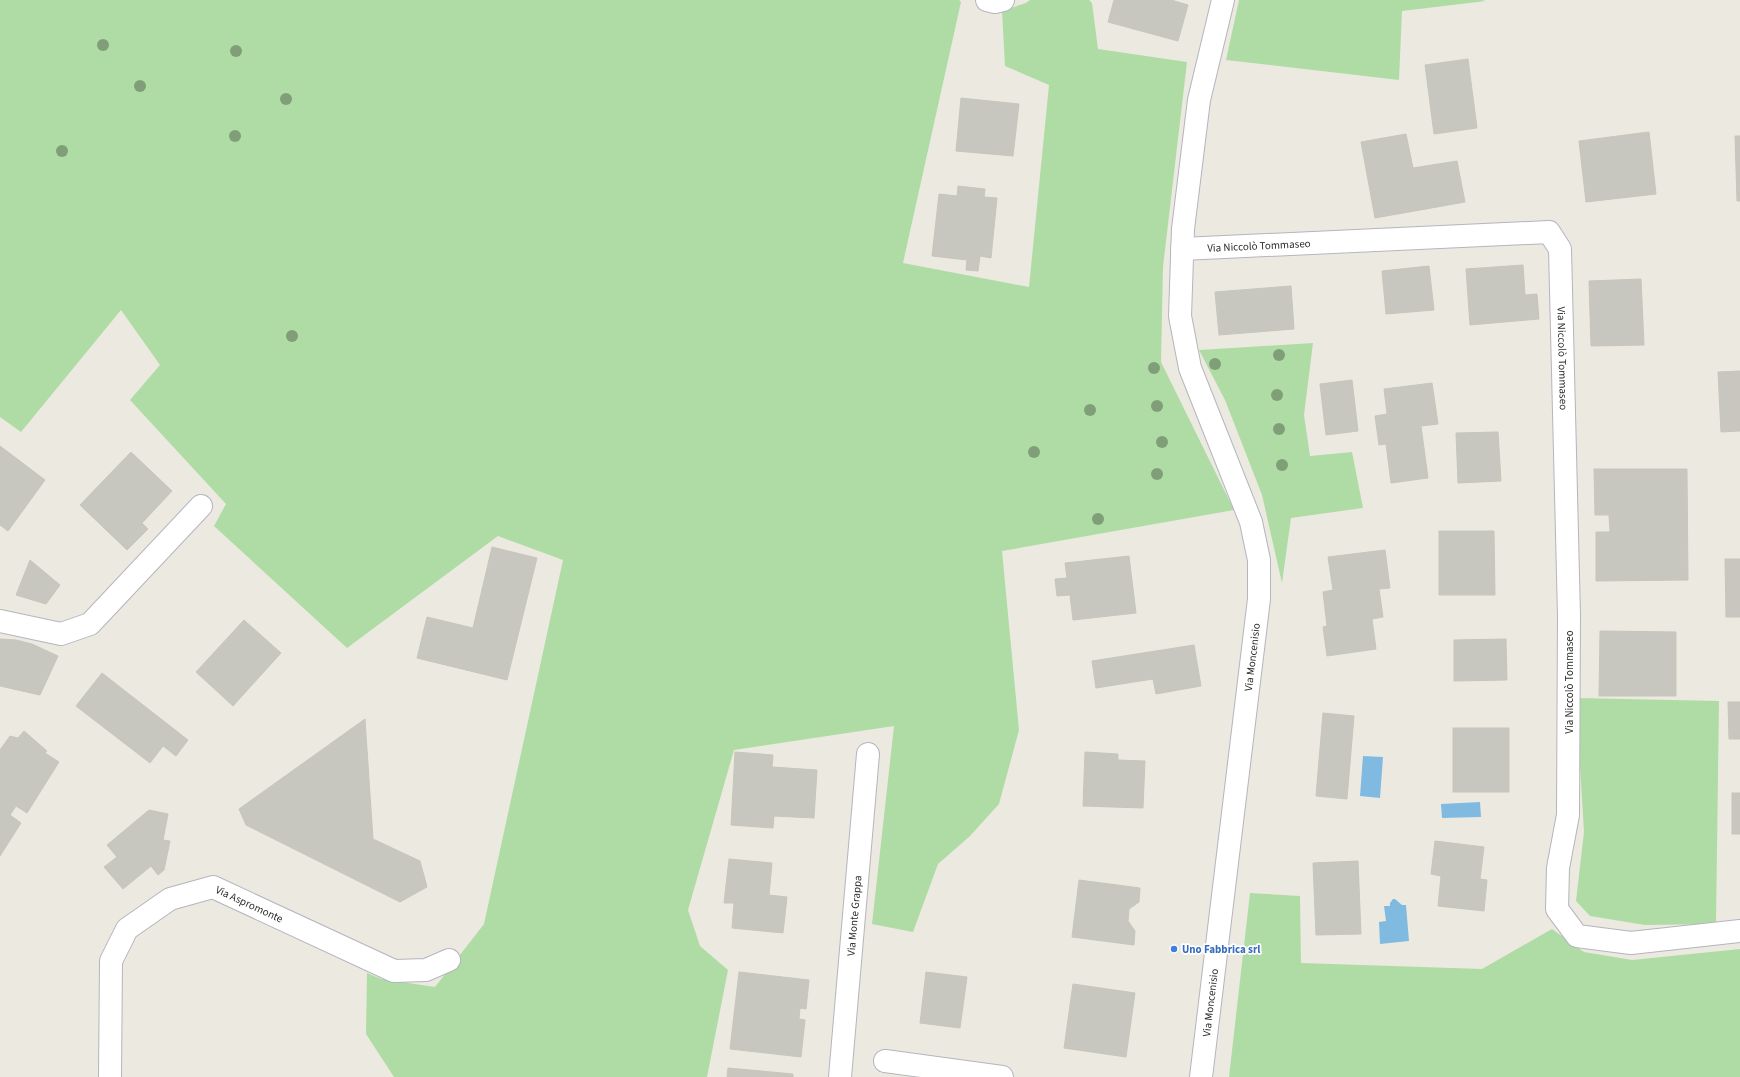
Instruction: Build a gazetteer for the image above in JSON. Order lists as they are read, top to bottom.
{
  "streets": {
    "street": [
      "Via Niccolò Tommaseo",
      "Via Moncenisio",
      "Via Aspromonte",
      "Via Monte Grappa"
    ]
  },
  "crossings": [
    ["Via Niccolò Tommaseo", "Via Moncenisio"]
  ],
  "places": ["Uno Fabbrica srl"]
}
